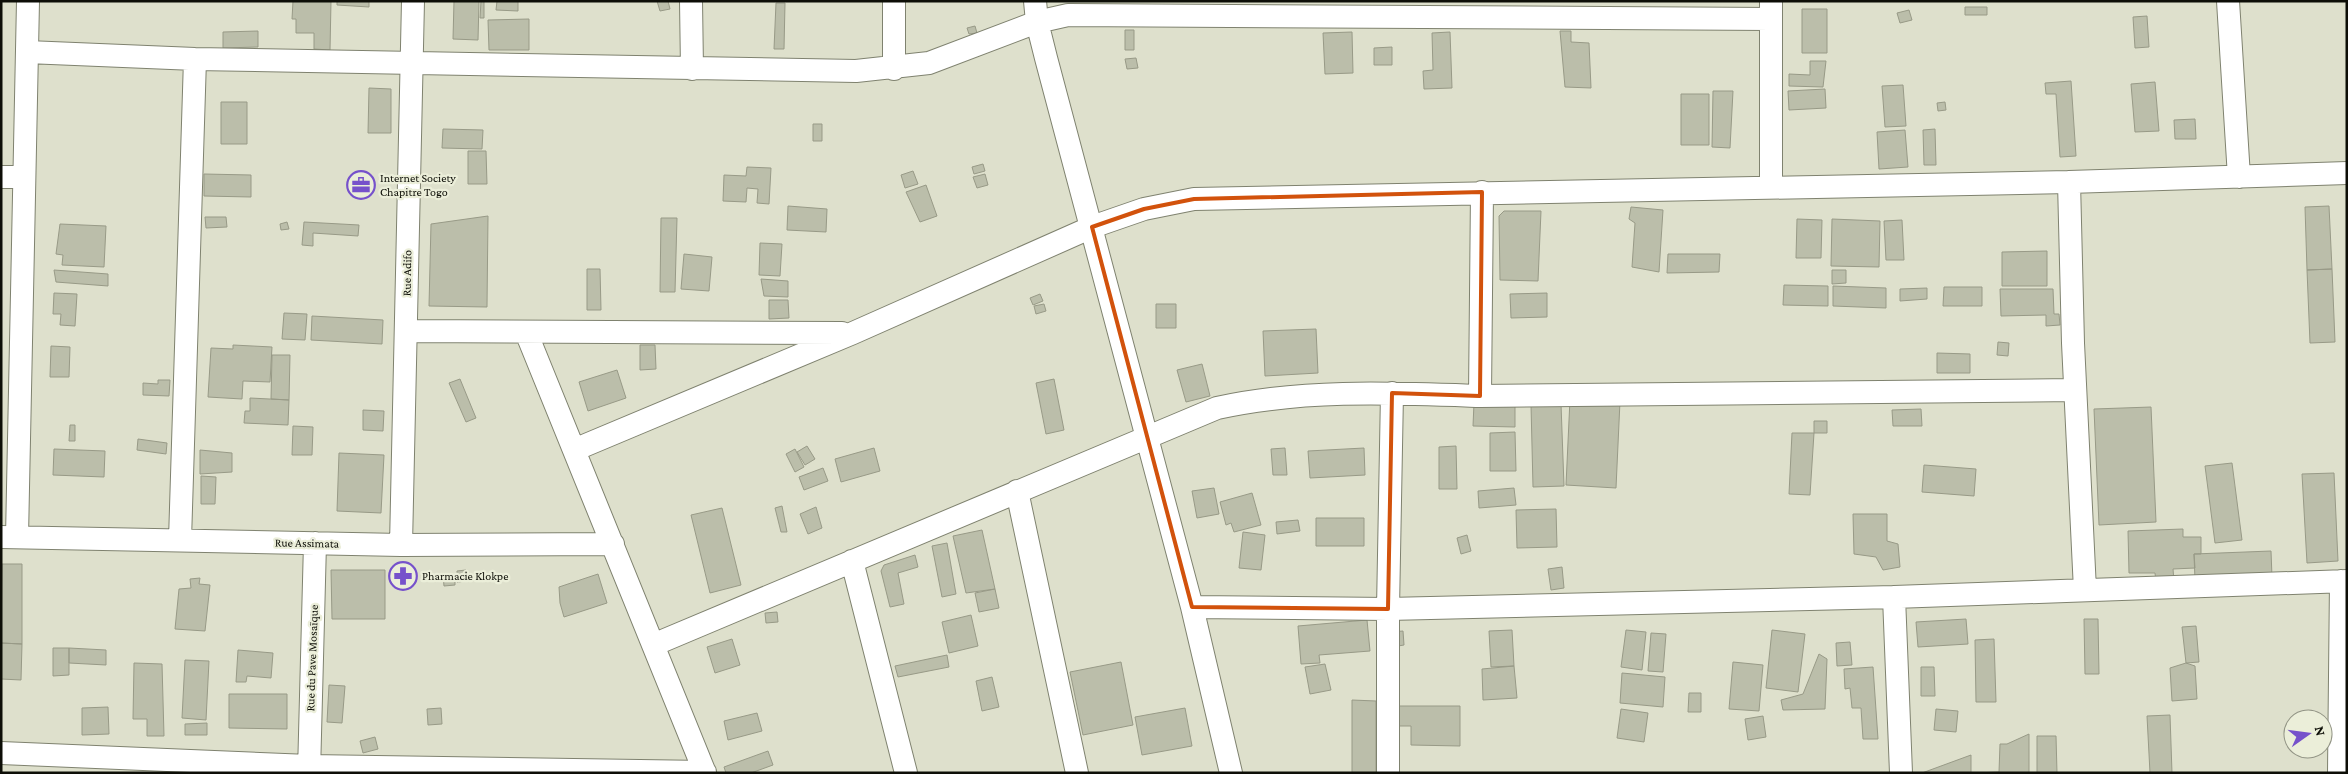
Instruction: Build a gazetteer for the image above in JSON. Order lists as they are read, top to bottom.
{
  "streets": {
    "street": ["Rue Adifo", "Rue Assimata", "Rue du Pave Mosaïque"]
  },
  "crossings": [
    ["Rue Adifo", "Rue Assimata"],
    ["Rue Assimata", "Rue du Pave Mosaïque"]
  ],
  "places": {
    "office": ["Internet Society Chapitre Togo"],
    "pharmacy": ["Pharmacie Klokpe"]
  },
  "north": "right"
}
